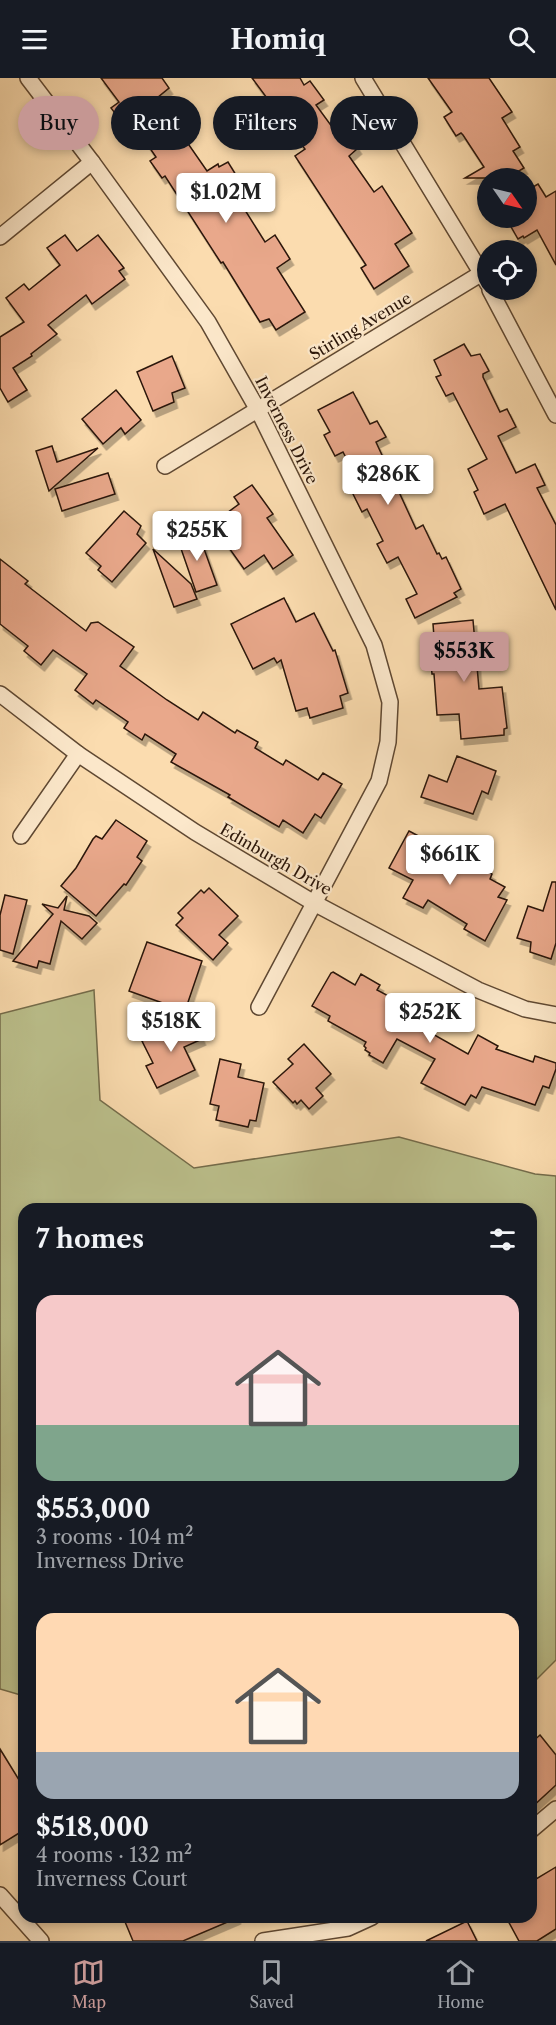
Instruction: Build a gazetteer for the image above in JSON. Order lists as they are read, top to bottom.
{
  "streets": {
    "street": ["Stirling Avenue", "Inverness Drive", "Edinburgh Drive"]
  },
  "crossings": [
    ["Stirling Avenue", "Inverness Drive"],
    ["Inverness Drive", "Edinburgh Drive"]
  ],
  "north": "bottom right",
  "page": {
    "header": "Homiq",
    "chip": [
      "Buy",
      "Rent",
      "Filters",
      "New"
    ],
    "price": [
      "$1.02M",
      "$286K",
      "$255K",
      "$553K",
      "$661K",
      "$252K",
      "$518K"
    ],
    "heading": "7 homes",
    "list": [
      {
        "name": "$553,000",
        "note": "3 rooms · 104 m² · Inverness Drive"
      },
      {
        "name": "$518,000",
        "note": "4 rooms · 132 m² · Inverness Court"
      }
    ],
    "tabs": ["Map", "Saved", "Home"]
  }
}
